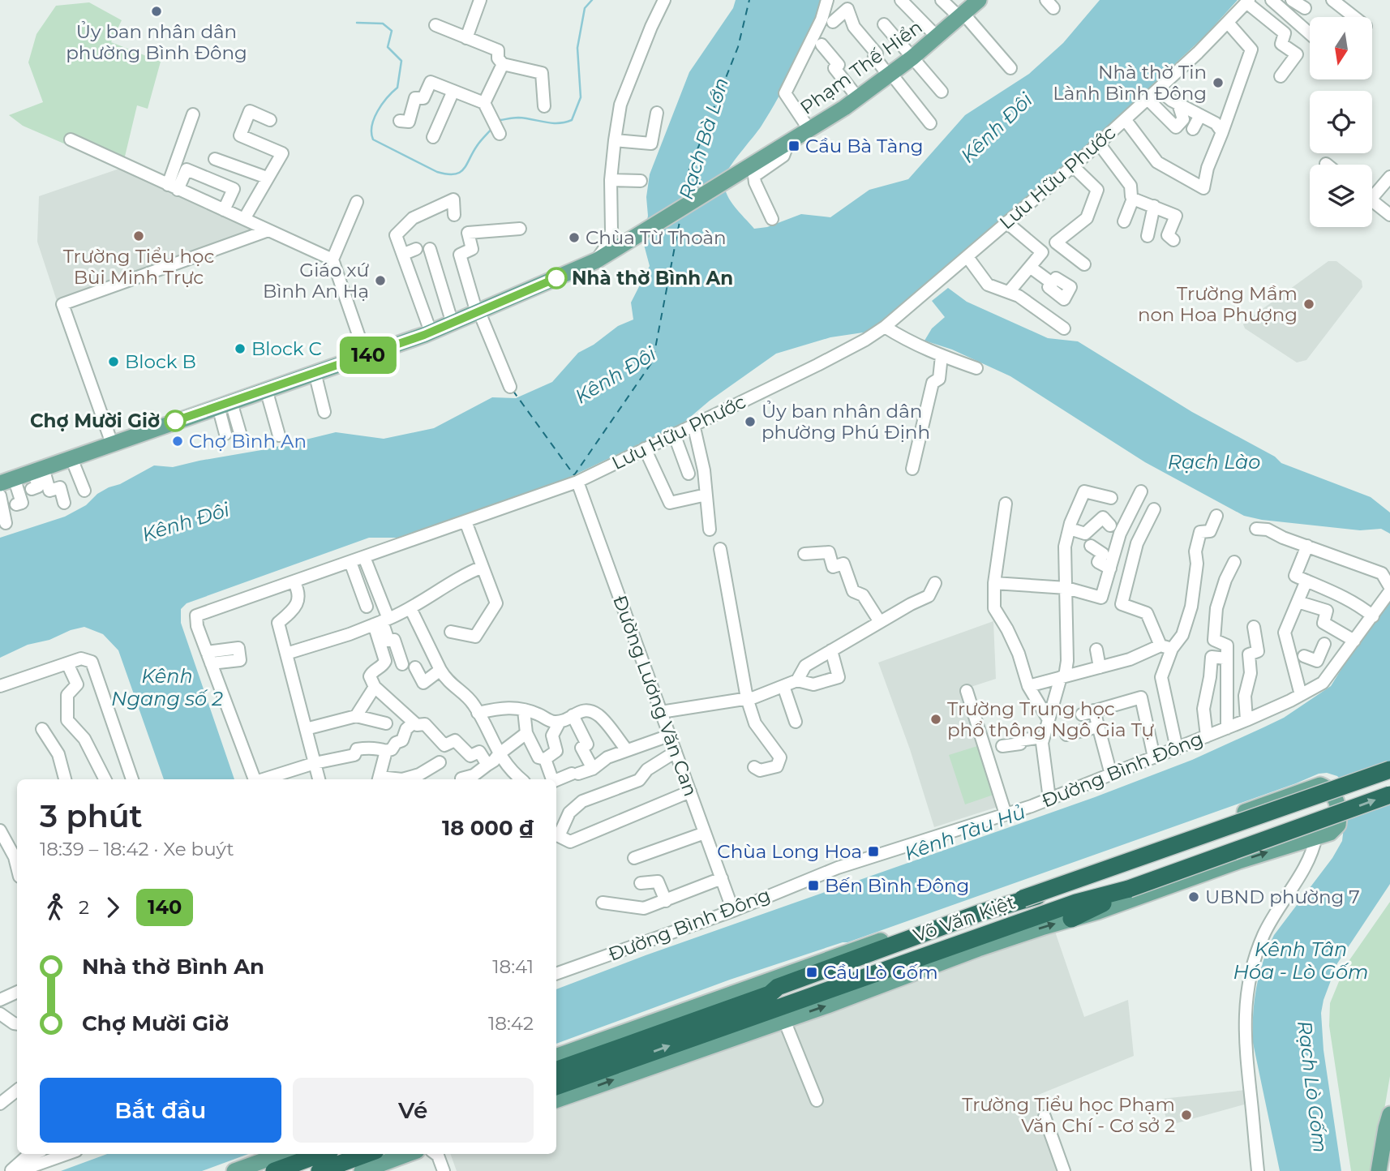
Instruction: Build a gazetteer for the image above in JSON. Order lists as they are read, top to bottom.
{
  "streets": {
    "highway": ["Võ Văn Kiệt"],
    "main road": ["Phạm Thế Hiển"],
    "street": ["Lưu Hữu Phước", "Đường Lương Văn Can", "Đường Bình Đông"]
  },
  "crossings": [
    ["Lưu Hữu Phước", "Đường Lương Văn Can"],
    ["Đường Lương Văn Can", "Đường Bình Đông"]
  ],
  "water": [
    "Kênh Đôi",
    "Rạch Bà Lớn",
    "Rạch Lào",
    "Kênh Ngang số 2",
    "Kênh Tàu Hủ",
    "Kênh Tân Hóa - Lò Gốm",
    "Rạch Lò Gốm"
  ],
  "places": {
    "other": [
      "Ủy ban nhân dân phường Bình Đông",
      "Nhà thờ Tin Lành Bình Đông",
      "Trường Tiểu học Bùi Minh Trực",
      "Chùa Từ Thoàn",
      "Nhà thờ Bình An",
      "Giáo xứ Bình An Hạ",
      "Trường Mầm non Hoa Phượng",
      "Block C",
      "Block B",
      "Chợ Mười Giờ",
      "Ủy ban nhân dân phường Phú Định",
      "Chợ Bình An",
      "Trường Trung học phổ thông Ngô Gia Tự",
      "UBND phường 7",
      "Trường Tiểu học Phạm Văn Chí - Cơ sở 2"
    ],
    "transit": [
      "Cầu Bà Tàng",
      "Chùa Long Hoa",
      "Bến Bình Đông",
      "Cầu Lò Gốm"
    ]
  },
  "lines": ["bus line 140"],
  "north": "bottom",
  "page": {
    "on_map": "140",
    "heading": ["3 phút", "18:39 – 18:42 · Xe buýt", "18 000 ₫"],
    "legs": ["2", "140"],
    "list": [
      {
        "name": "Nhà thờ Bình An",
        "value": "18:41"
      },
      {
        "name": "Chợ Mười Giờ",
        "value": "18:42"
      }
    ],
    "buttons": ["Bắt đầu", "Vé"]
  }
}
